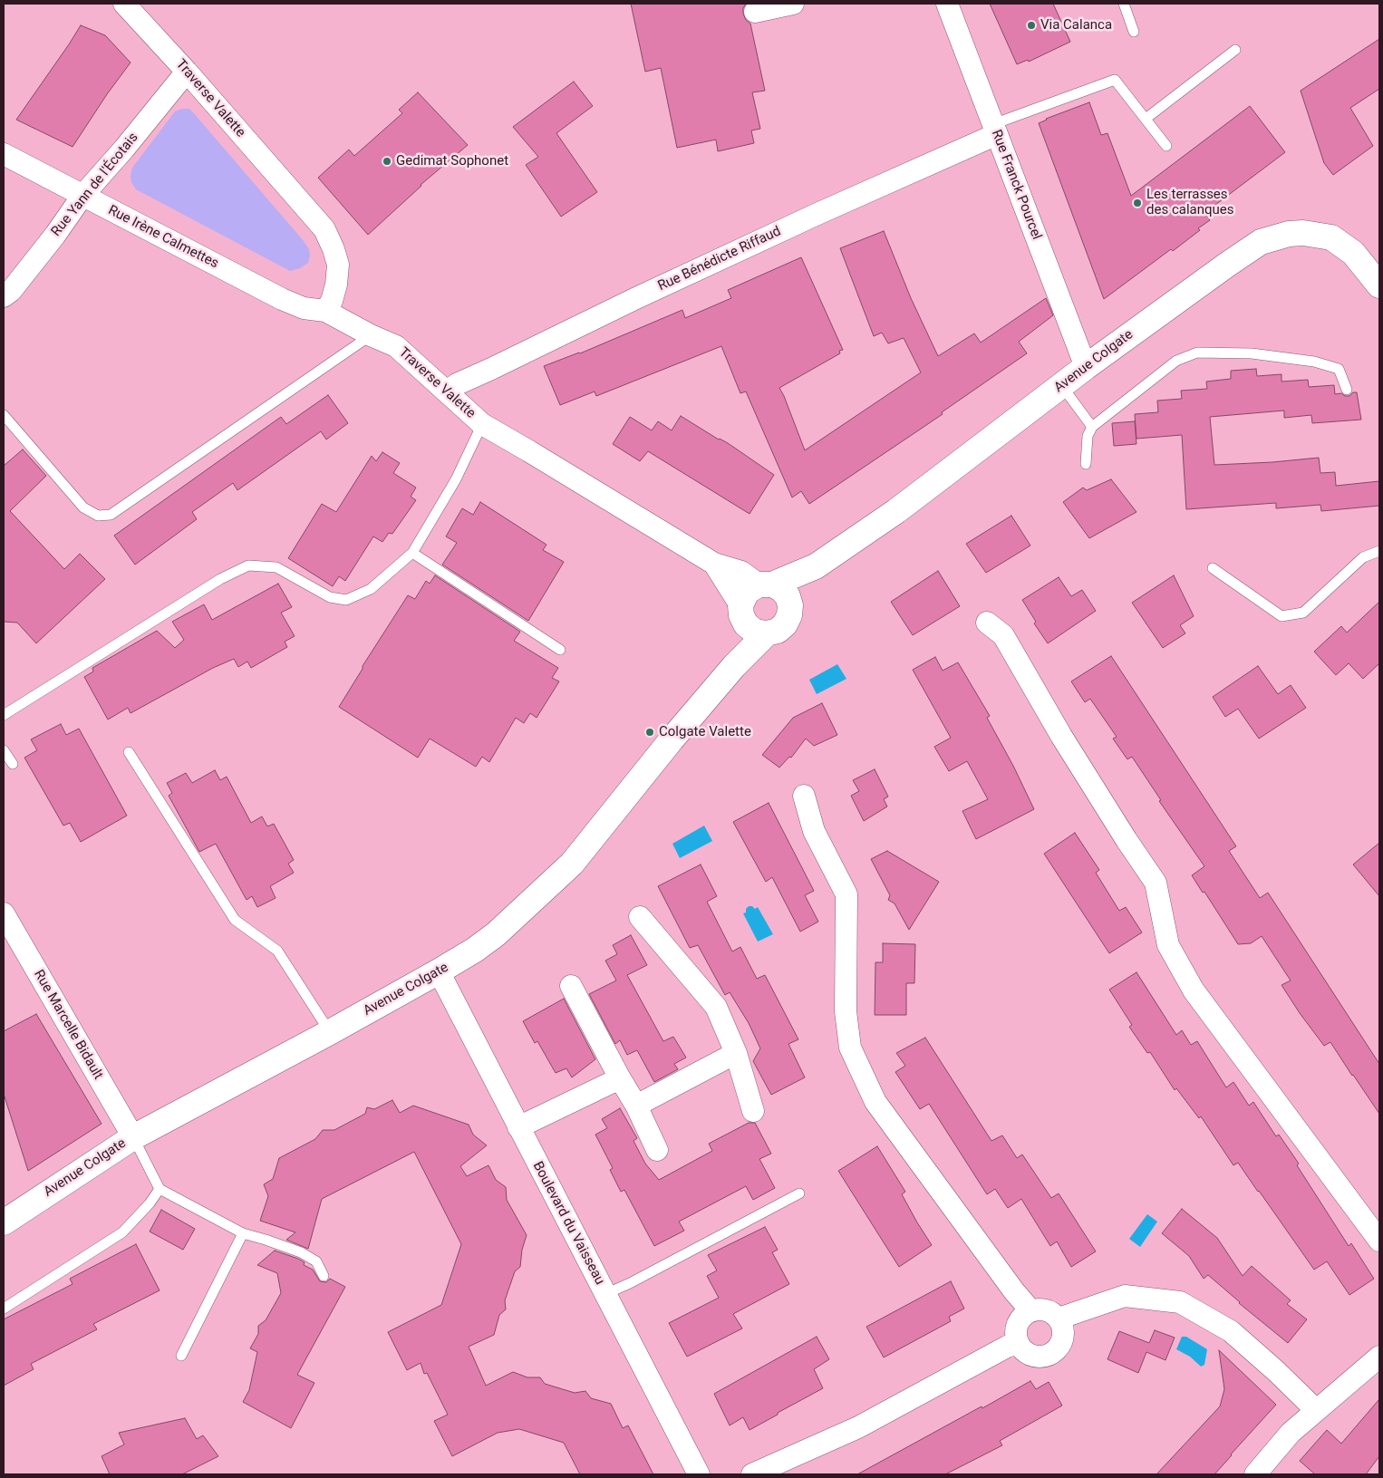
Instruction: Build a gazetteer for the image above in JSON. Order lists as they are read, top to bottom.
{
  "streets": {
    "street": [
      "Traverse Valette",
      "Rue Yann de l'Écotais",
      "Rue Franck Pourcel",
      "Rue Irène Calmettes",
      "Rue Bénédicte Riffaud",
      "Avenue Colgate",
      "Rue Marcelle Bidault",
      "Boulevard du Vaisseau"
    ]
  },
  "crossings": [
    ["Traverse Valette", "Rue Yann de l'Écotais"],
    ["Traverse Valette", "Rue Irène Calmettes"],
    ["Traverse Valette", "Rue Bénédicte Riffaud"],
    ["Traverse Valette", "Avenue Colgate"],
    ["Rue Yann de l'Écotais", "Rue Irène Calmettes"],
    ["Rue Franck Pourcel", "Rue Bénédicte Riffaud"],
    ["Rue Franck Pourcel", "Avenue Colgate"],
    ["Avenue Colgate", "Rue Marcelle Bidault"],
    ["Avenue Colgate", "Boulevard du Vaisseau"]
  ],
  "places": [
    "Via Calanca",
    "Gedimat Sophonet",
    "Les terrasses des calanques",
    "Colgate Valette"
  ]
}
